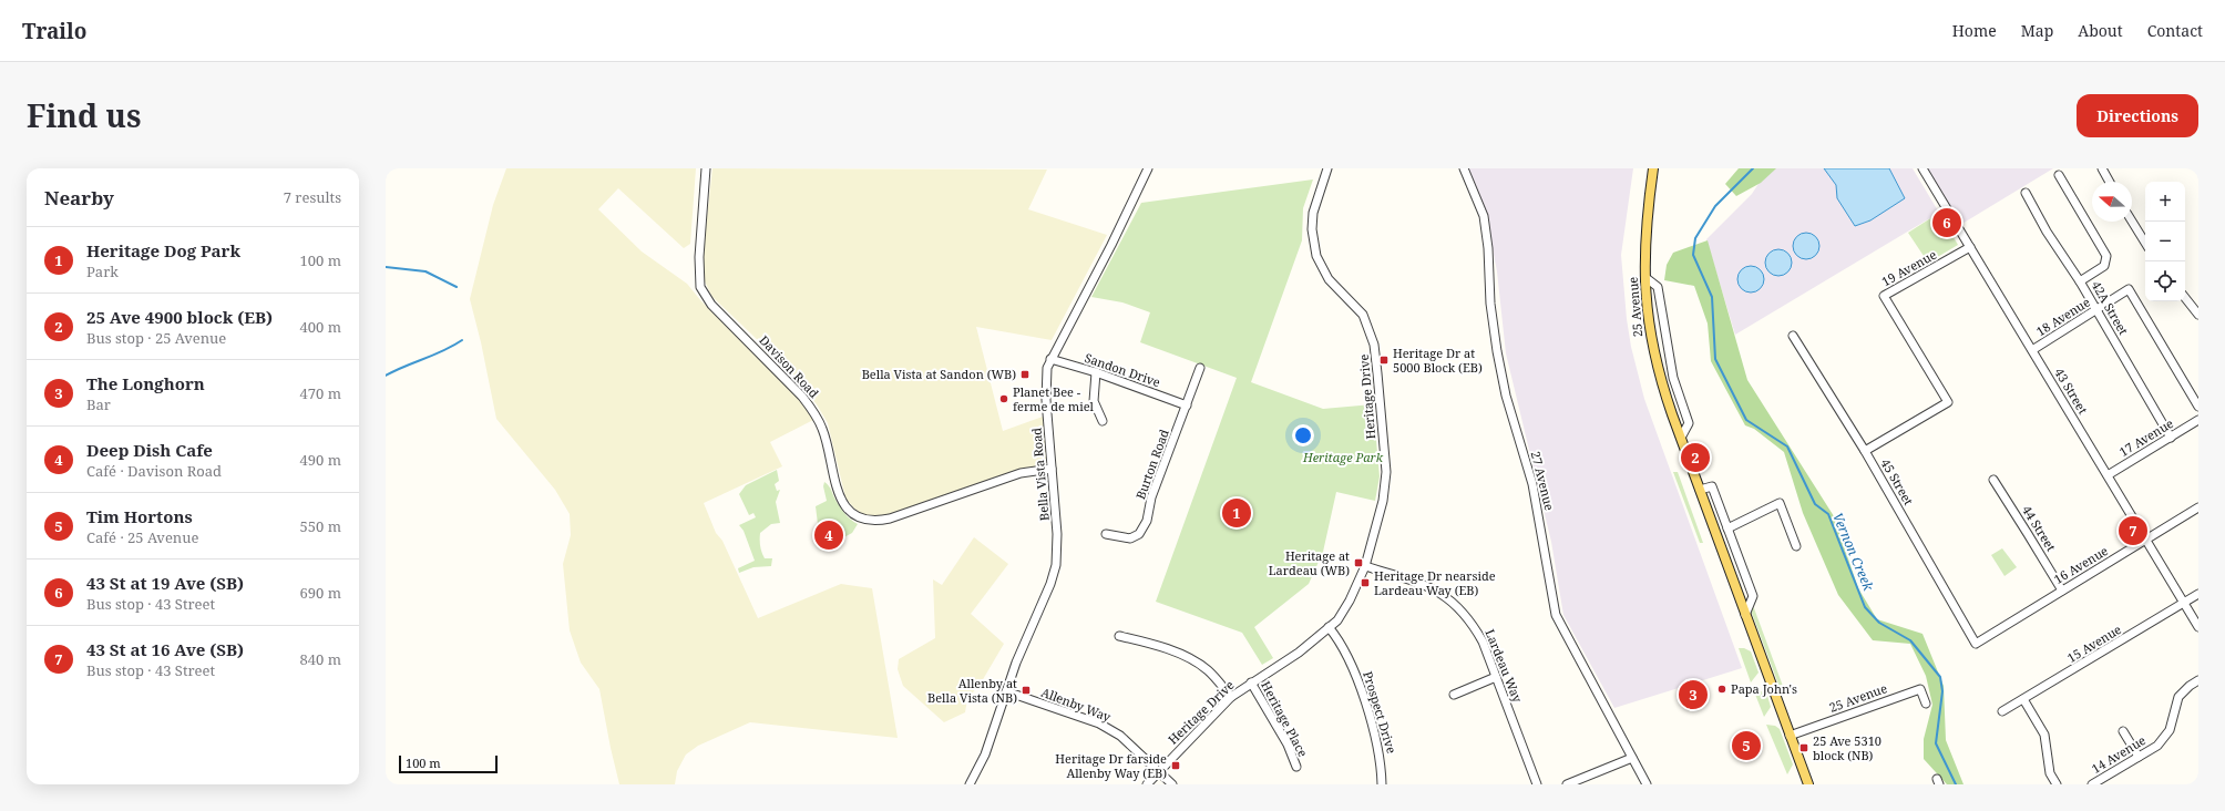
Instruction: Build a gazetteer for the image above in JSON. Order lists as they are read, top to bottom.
{
  "streets": {
    "main road": ["25 Avenue"],
    "street": [
      "19 Avenue",
      "42A Street",
      "18 Avenue",
      "Davison Road",
      "Sandon Drive",
      "43 Street",
      "Heritage Drive",
      "17 Avenue",
      "Burton Road",
      "Bella Vista Road",
      "27 Avenue",
      "45 Street",
      "44 Street",
      "16 Avenue",
      "15 Avenue",
      "Lardeau Way",
      "Allenby Way",
      "Prospect Drive",
      "Heritage Place",
      "14 Avenue"
    ]
  },
  "crossings": [
    ["19 Avenue", "43 Street"],
    ["19 Avenue", "45 Street"],
    ["42A Street", "18 Avenue"],
    ["42A Street", "17 Avenue"],
    ["18 Avenue", "43 Street"],
    ["Davison Road", "Bella Vista Road"],
    ["Sandon Drive", "Burton Road"],
    ["Sandon Drive", "Bella Vista Road"],
    ["43 Street", "17 Avenue"],
    ["43 Street", "16 Avenue"],
    ["43 Street", "15 Avenue"],
    ["Heritage Drive", "Lardeau Way"],
    ["Heritage Drive", "Allenby Way"],
    ["Heritage Drive", "Prospect Drive"],
    ["Heritage Drive", "Heritage Place"],
    ["Bella Vista Road", "Allenby Way"],
    ["45 Street", "16 Avenue"],
    ["44 Street", "16 Avenue"]
  ],
  "water": ["Vernon Creek"],
  "parks": ["Heritage Park"],
  "places": {
    "transit": [
      "Heritage Dr at 5000 Block (EB)",
      "Bella Vista at Sandon (WB)",
      "Heritage at Lardeau (WB)",
      "Heritage Dr nearside Lardeau Way (EB)",
      "Allenby at Bella Vista (NB)",
      "25 Ave 5310 block (NB)",
      "Heritage Dr farside Allenby Way (EB)"
    ],
    "other": ["Planet Bee - ferme de miel", "Papa John's"]
  },
  "scale_bar": "100 m",
  "north": "left",
  "page": {
    "header": "Trailo",
    "nav": [
      "Home",
      "Map",
      "About",
      "Contact"
    ],
    "title": "Find us",
    "buttons": "Directions",
    "heading": ["Nearby", "7 results"],
    "map_buttons": ["+", "−"],
    "pins": [
      "6",
      "2",
      "1",
      "7",
      "4",
      "3",
      "5"
    ],
    "list": [
      {
        "mark": "1",
        "name": "Heritage Dog Park",
        "note": "Park",
        "value": "100 m"
      },
      {
        "mark": "2",
        "name": "25 Ave 4900 block (EB)",
        "note": "Bus stop · 25 Avenue",
        "value": "400 m"
      },
      {
        "mark": "3",
        "name": "The Longhorn",
        "note": "Bar",
        "value": "470 m"
      },
      {
        "mark": "4",
        "name": "Deep Dish Cafe",
        "note": "Café · Davison Road",
        "value": "490 m"
      },
      {
        "mark": "5",
        "name": "Tim Hortons",
        "note": "Café · 25 Avenue",
        "value": "550 m"
      },
      {
        "mark": "6",
        "name": "43 St at 19 Ave (SB)",
        "note": "Bus stop · 43 Street",
        "value": "690 m"
      },
      {
        "mark": "7",
        "name": "43 St at 16 Ave (SB)",
        "note": "Bus stop · 43 Street",
        "value": "840 m"
      }
    ],
    "scale": "100 m"
  }
}
